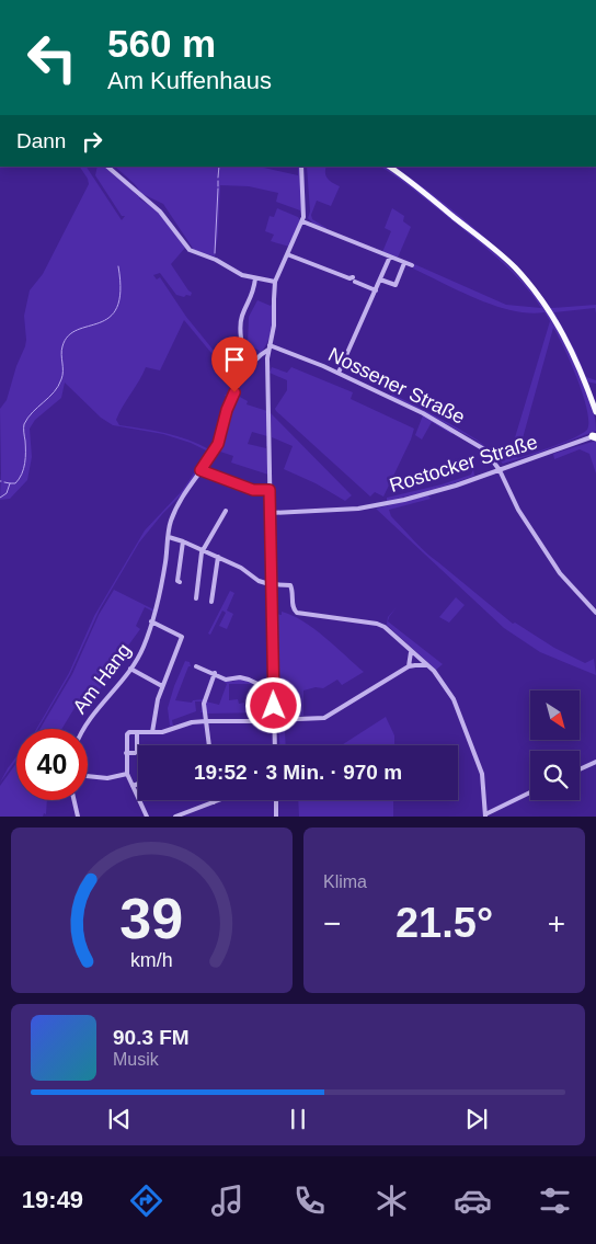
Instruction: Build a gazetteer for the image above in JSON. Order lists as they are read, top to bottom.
{
  "streets": {
    "street": ["Nossener Straße", "Rostocker Straße", "Am Hang"]
  },
  "crossings": [
    ["Nossener Straße", "Rostocker Straße"],
    ["Nossener Straße", "Am Hang"]
  ],
  "north": "bottom right",
  "page": {
    "turn": ["560 m", "Am Kuffenhaus"],
    "then": "Dann",
    "limit": "40",
    "trip": "19:52 · 3 Min. · 970 m",
    "tile": "Klima",
    "heat": ["−", "21.5°", "+"],
    "song": ["90.3 FM", "Musik"],
    "tabs": "19:49",
    "gauge": ["39", "km/h"]
  }
}
